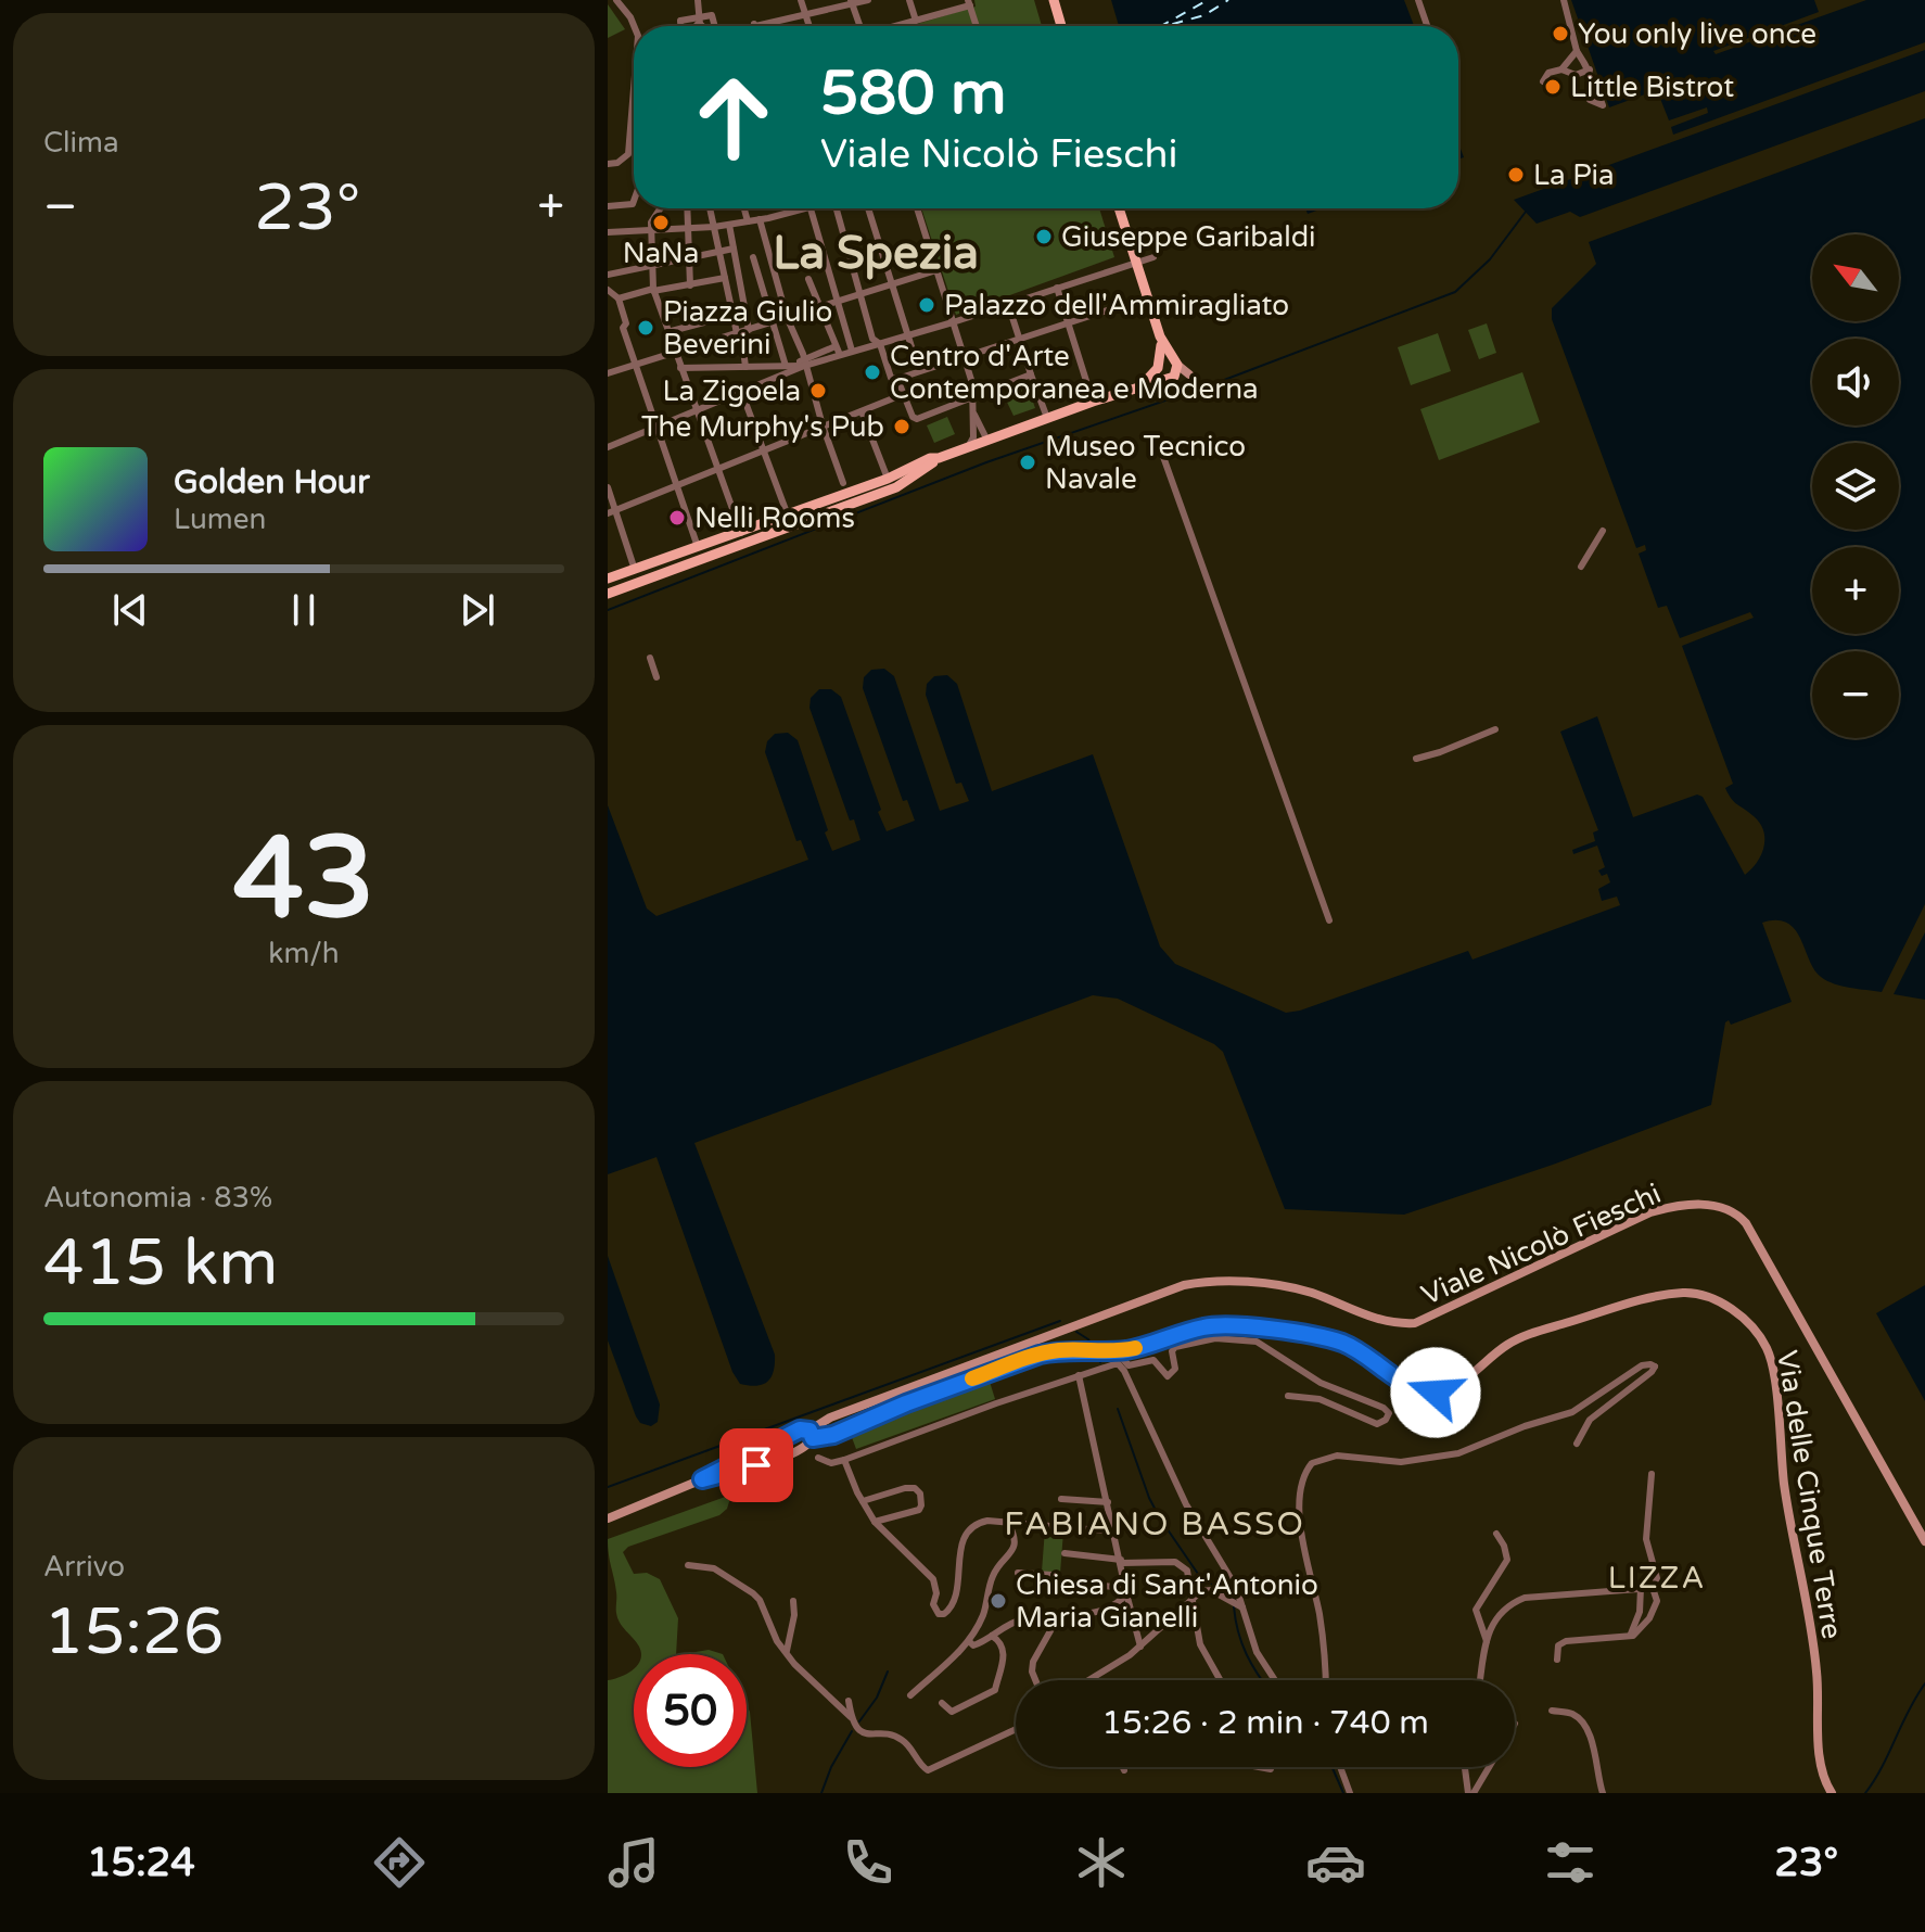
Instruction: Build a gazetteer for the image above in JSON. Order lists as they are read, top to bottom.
{
  "streets": {
    "main road": ["Viale Nicolò Fieschi", "Via delle Cinque Terre"]
  },
  "crossings": [
    ["Viale Nicolò Fieschi", "Via delle Cinque Terre"]
  ],
  "districts": ["La Spezia", "FABIANO BASSO", "LIZZA"],
  "places": [
    "You only live once",
    "Little Bistrot",
    "La Pia",
    "NaNa",
    "Giuseppe Garibaldi",
    "Palazzo dell'Ammiragliato",
    "Piazza Giulio Beverini",
    "Centro d'Arte Contemporanea e Moderna",
    "La Zigoela",
    "The Murphy's Pub",
    "Museo Tecnico Navale",
    "Nelli Rooms",
    "Chiesa di Sant'Antonio Maria Gianelli"
  ],
  "north": "top left",
  "page": {
    "tile": [
      "Clima",
      ["43", "km/h"],
      ["Autonomia · 83%", "415 km"],
      ["Arrivo", "15:26"]
    ],
    "turn": ["580 m", "Viale Nicolò Fieschi"],
    "heat": ["−", "23°", "+"],
    "map_buttons": ["+", "−"],
    "song": ["Golden Hour", "Lumen"],
    "limit": "50",
    "trip": "15:26 · 2 min · 740 m",
    "tabs": ["15:24", "23°"]
  }
}
